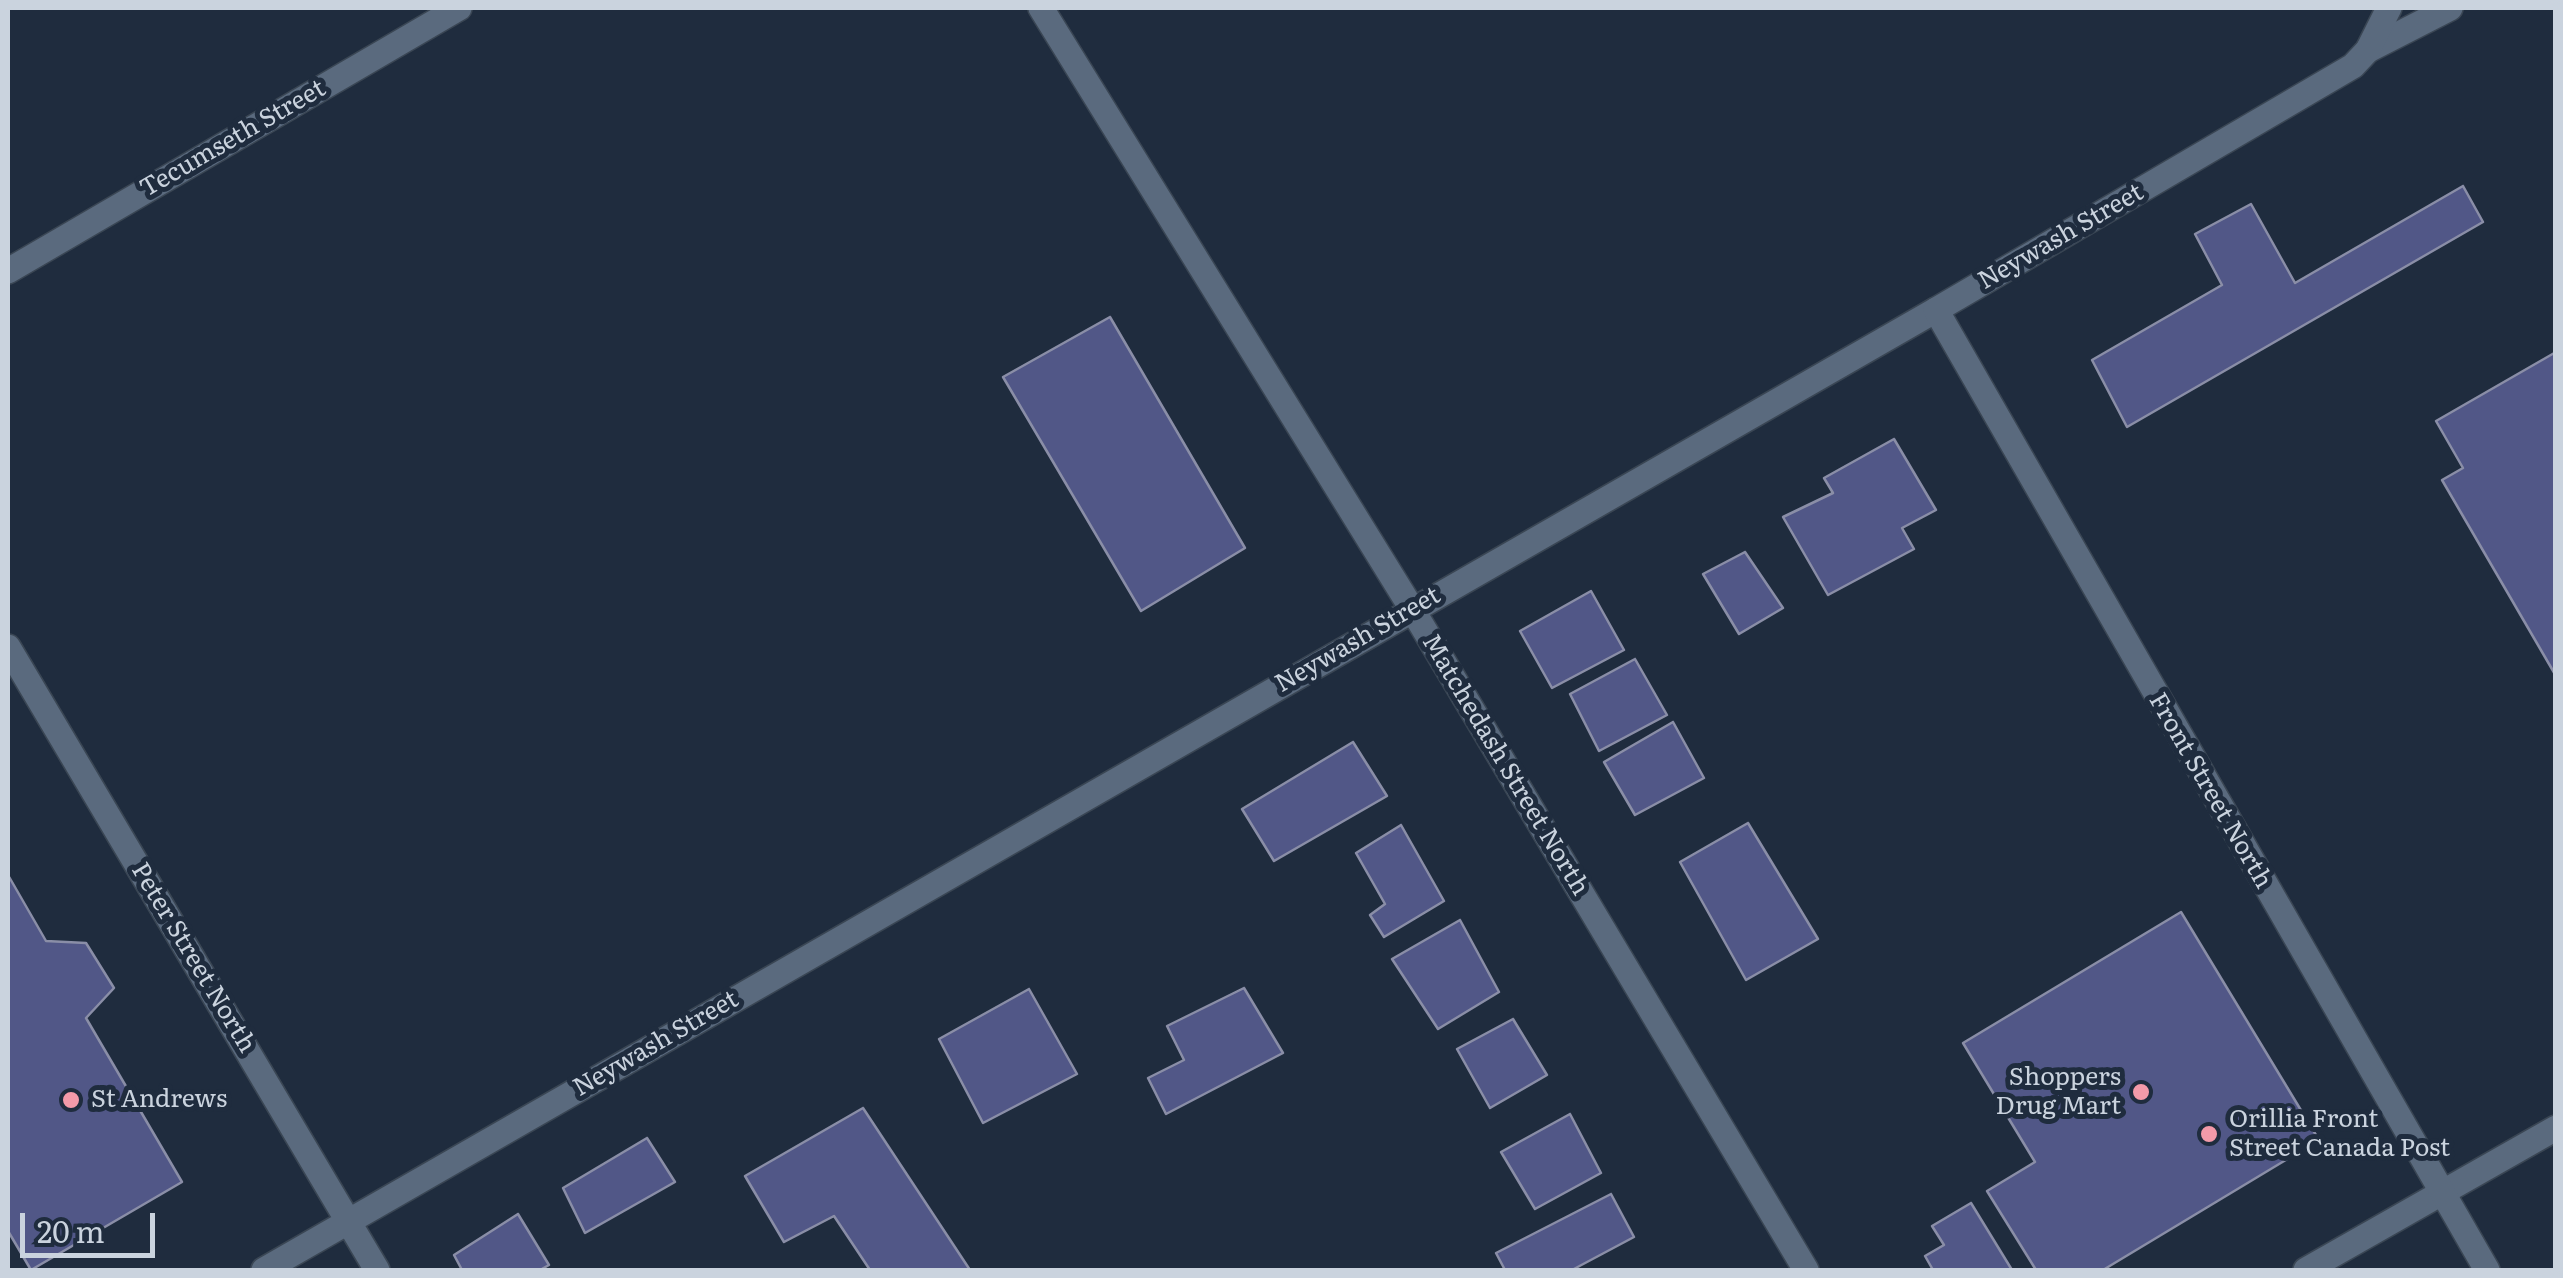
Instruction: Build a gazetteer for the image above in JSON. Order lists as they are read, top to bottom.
{
  "streets": {
    "street": [
      "Tecumseth Street",
      "Neywash Street",
      "Matchedash Street North",
      "Front Street North",
      "Peter Street North"
    ]
  },
  "crossings": [
    ["Neywash Street", "Matchedash Street North"],
    ["Neywash Street", "Front Street North"],
    ["Neywash Street", "Peter Street North"]
  ],
  "places": ["Shoppers Drug Mart", "St Andrews", "Orillia Front Street Canada Post"],
  "scale_bar": "20 m"
}
